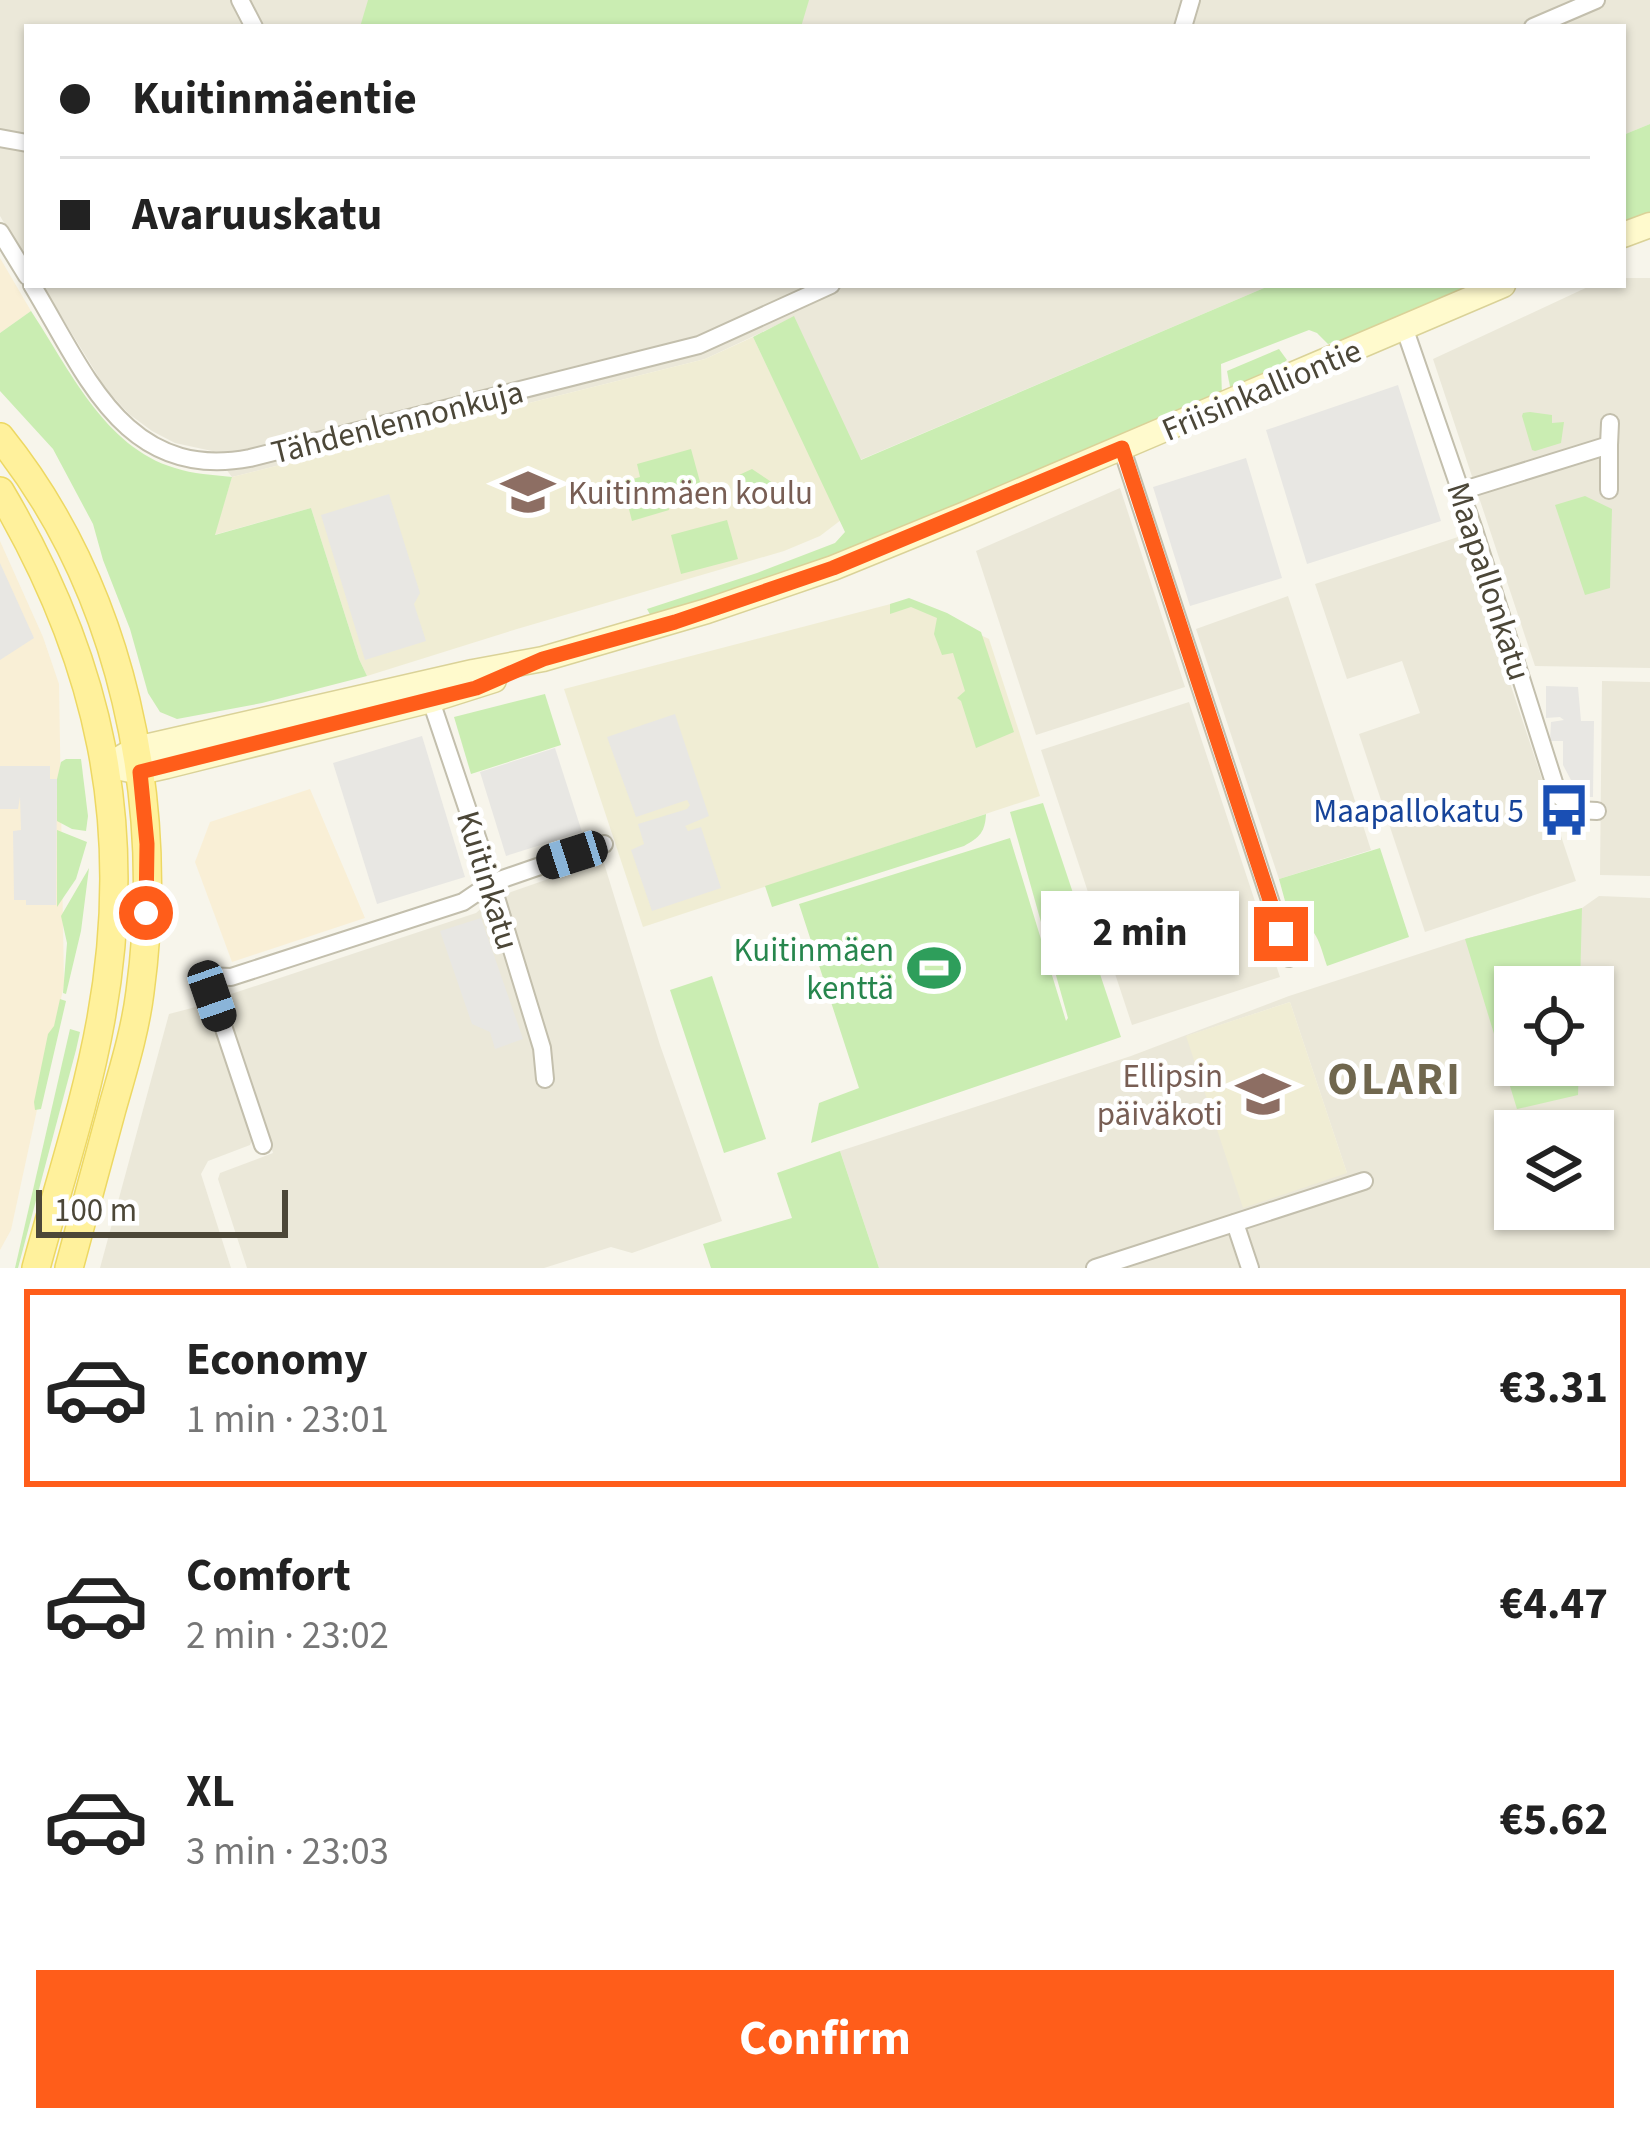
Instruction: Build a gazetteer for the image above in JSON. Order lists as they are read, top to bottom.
{
  "streets": {
    "main road": ["Friisinkalliontie"],
    "street": ["Tähdenlennonkuja", "Maapallonkatu", "Kuitinkatu"]
  },
  "crossings": [
    ["Friisinkalliontie", "Maapallonkatu"],
    ["Friisinkalliontie", "Kuitinkatu"]
  ],
  "districts": ["OLARI"],
  "places": {
    "school or university": ["Kuitinmäen koulu", "Ellipsin päiväkoti"],
    "bus stop": ["Maapallokatu 5"],
    "sports": ["Kuitinmäen kenttä"]
  },
  "scale_bar": "100 m",
  "page": {
    "banner": ["Kuitinmäentie", "Avaruuskatu"],
    "bubble": "2 min",
    "scale": "100 m",
    "list": [
      {
        "name": "Economy",
        "note": "1 min · 23:01",
        "value": "€3.31"
      },
      {
        "name": "Comfort",
        "note": "2 min · 23:02",
        "value": "€4.47"
      },
      {
        "name": "XL",
        "note": "3 min · 23:03",
        "value": "€5.62"
      }
    ],
    "buttons": "Confirm"
  }
}
